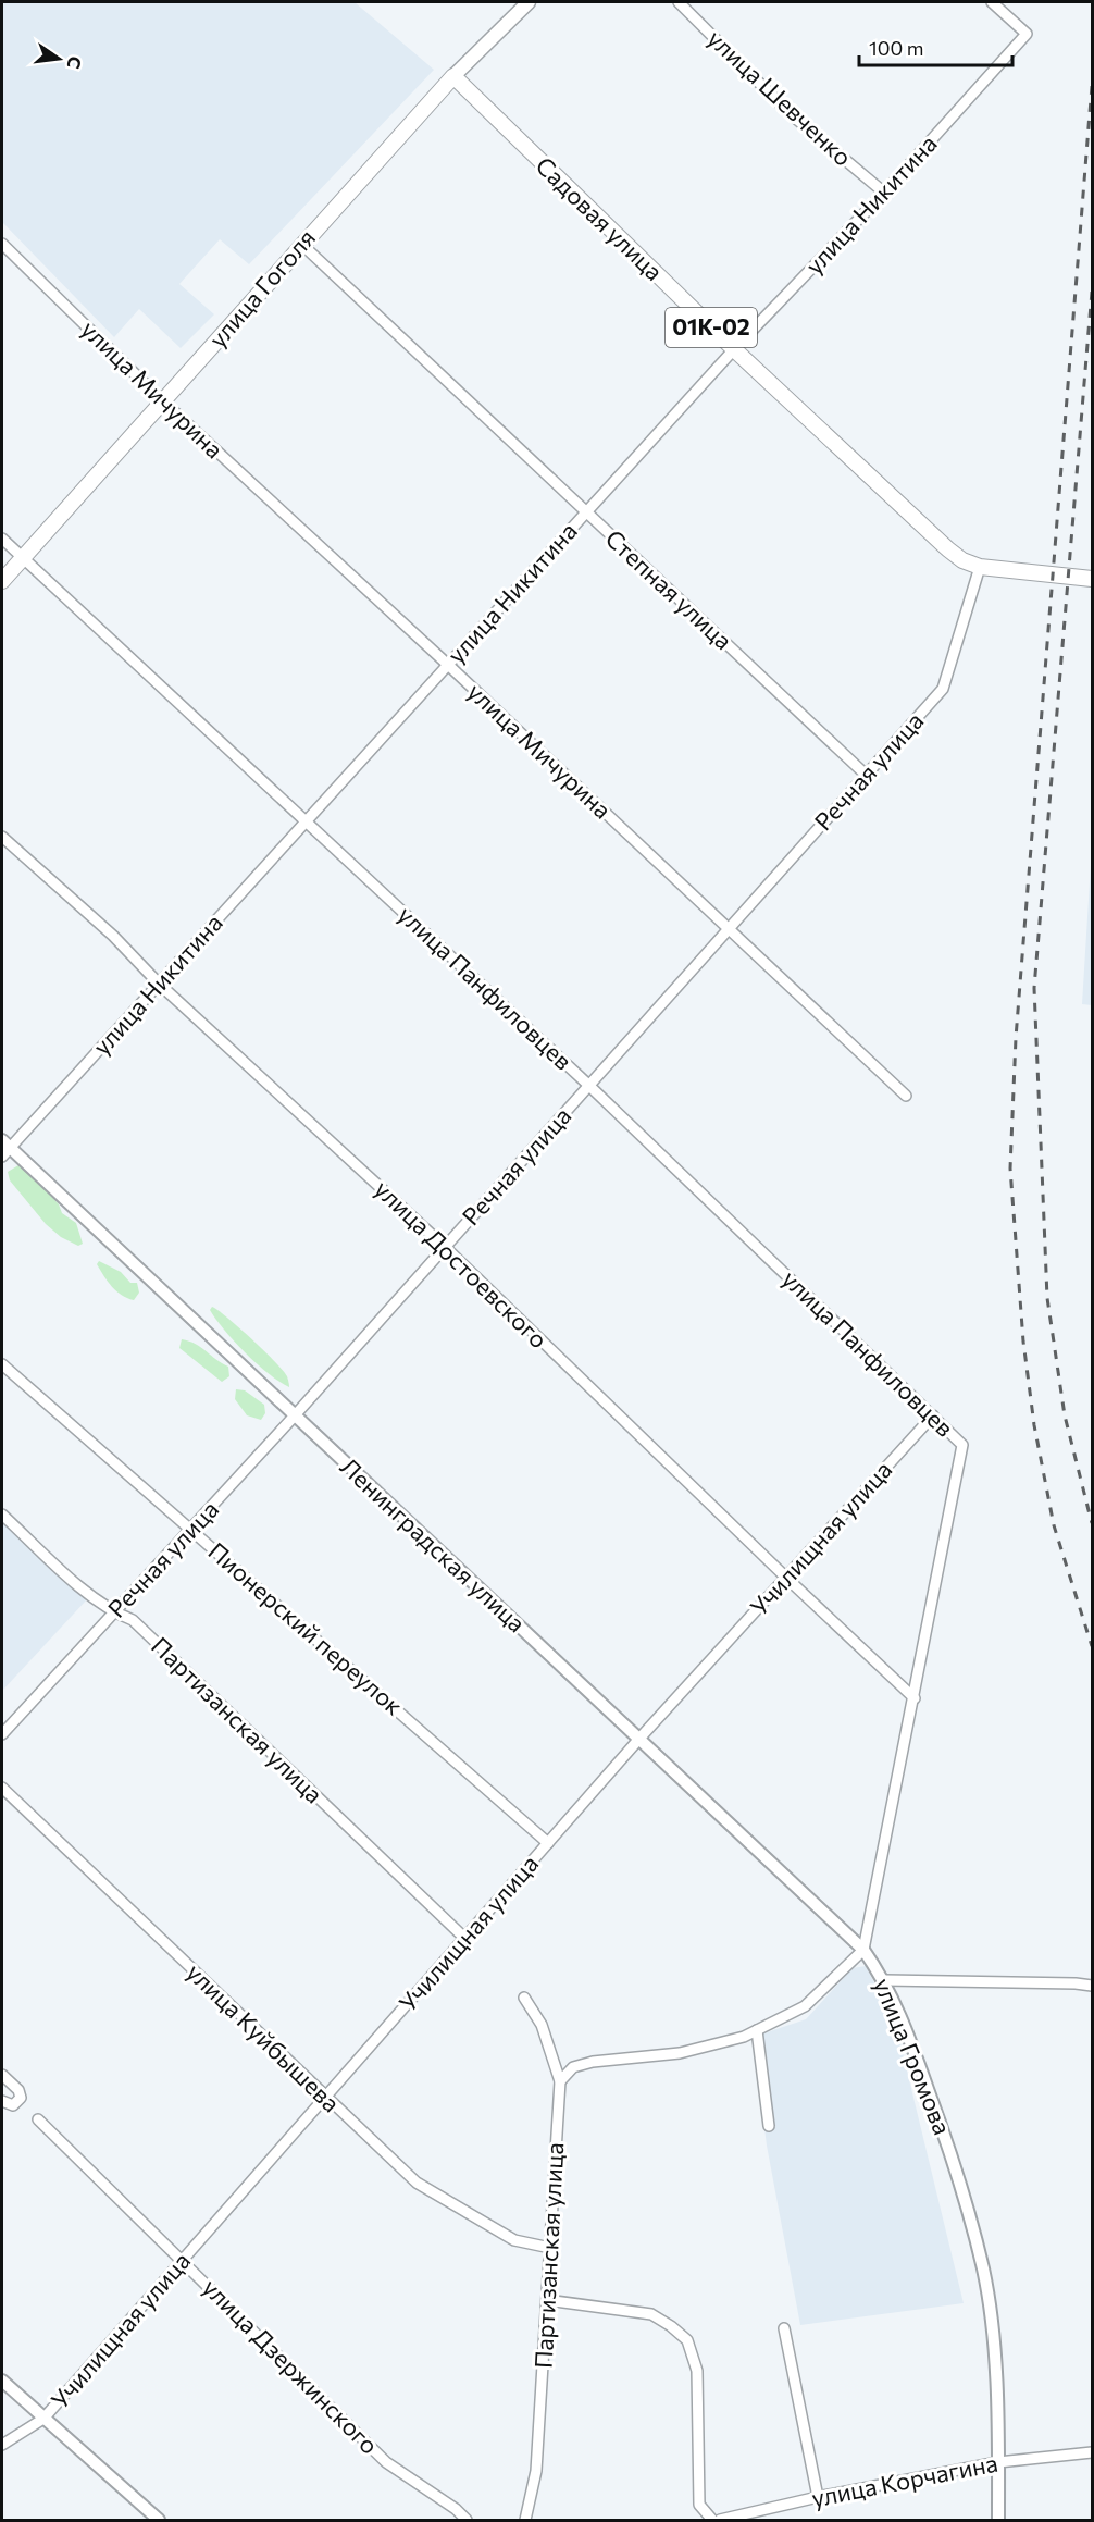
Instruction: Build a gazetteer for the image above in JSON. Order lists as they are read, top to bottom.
{
  "streets": {
    "main road": ["Садовая улица", "улица Гоголя", "01К-02"],
    "street": [
      "улица Шевченко",
      "улица Никитина",
      "улица Мичурина",
      "Степная улица",
      "Речная улица",
      "улица Панфиловцев",
      "улица Достоевского",
      "Училищная улица",
      "Ленинградская улица",
      "Пионерский переулок",
      "Партизанская улица",
      "улица Куйбышева",
      "улица Громова",
      "улица Дзержинского",
      "улица Корчагина"
    ]
  },
  "crossings": [
    ["улица Шевченко", "улица Никитина"],
    ["улица Никитина", "Садовая улица"],
    ["улица Никитина", "улица Мичурина"],
    ["улица Никитина", "Степная улица"],
    ["улица Никитина", "улица Панфиловцев"],
    ["улица Никитина", "улица Достоевского"],
    ["улица Никитина", "Ленинградская улица"],
    ["Садовая улица", "улица Гоголя"],
    ["Садовая улица", "01К-02"],
    ["Садовая улица", "Речная улица"],
    ["улица Гоголя", "улица Мичурина"],
    ["улица Гоголя", "Степная улица"],
    ["улица Гоголя", "улица Панфиловцев"],
    ["01К-02", "Речная улица"],
    ["улица Мичурина", "Речная улица"],
    ["Степная улица", "Речная улица"],
    ["Речная улица", "улица Панфиловцев"],
    ["Речная улица", "улица Достоевского"],
    ["Речная улица", "Ленинградская улица"],
    ["Речная улица", "Пионерский переулок"],
    ["Речная улица", "Партизанская улица"],
    ["улица Панфиловцев", "Училищная улица"],
    ["улица Панфиловцев", "улица Громова"],
    ["улица Достоевского", "Училищная улица"],
    ["улица Достоевского", "улица Громова"],
    ["Училищная улица", "Ленинградская улица"],
    ["Училищная улица", "Пионерский переулок"],
    ["Училищная улица", "Партизанская улица"],
    ["Училищная улица", "улица Куйбышева"],
    ["Училищная улица", "улица Дзержинского"],
    ["Ленинградская улица", "улица Громова"],
    ["Партизанская улица", "улица Куйбышева"],
    ["улица Громова", "улица Корчагина"]
  ],
  "scale_bar": "100 m",
  "north": "right"
}
